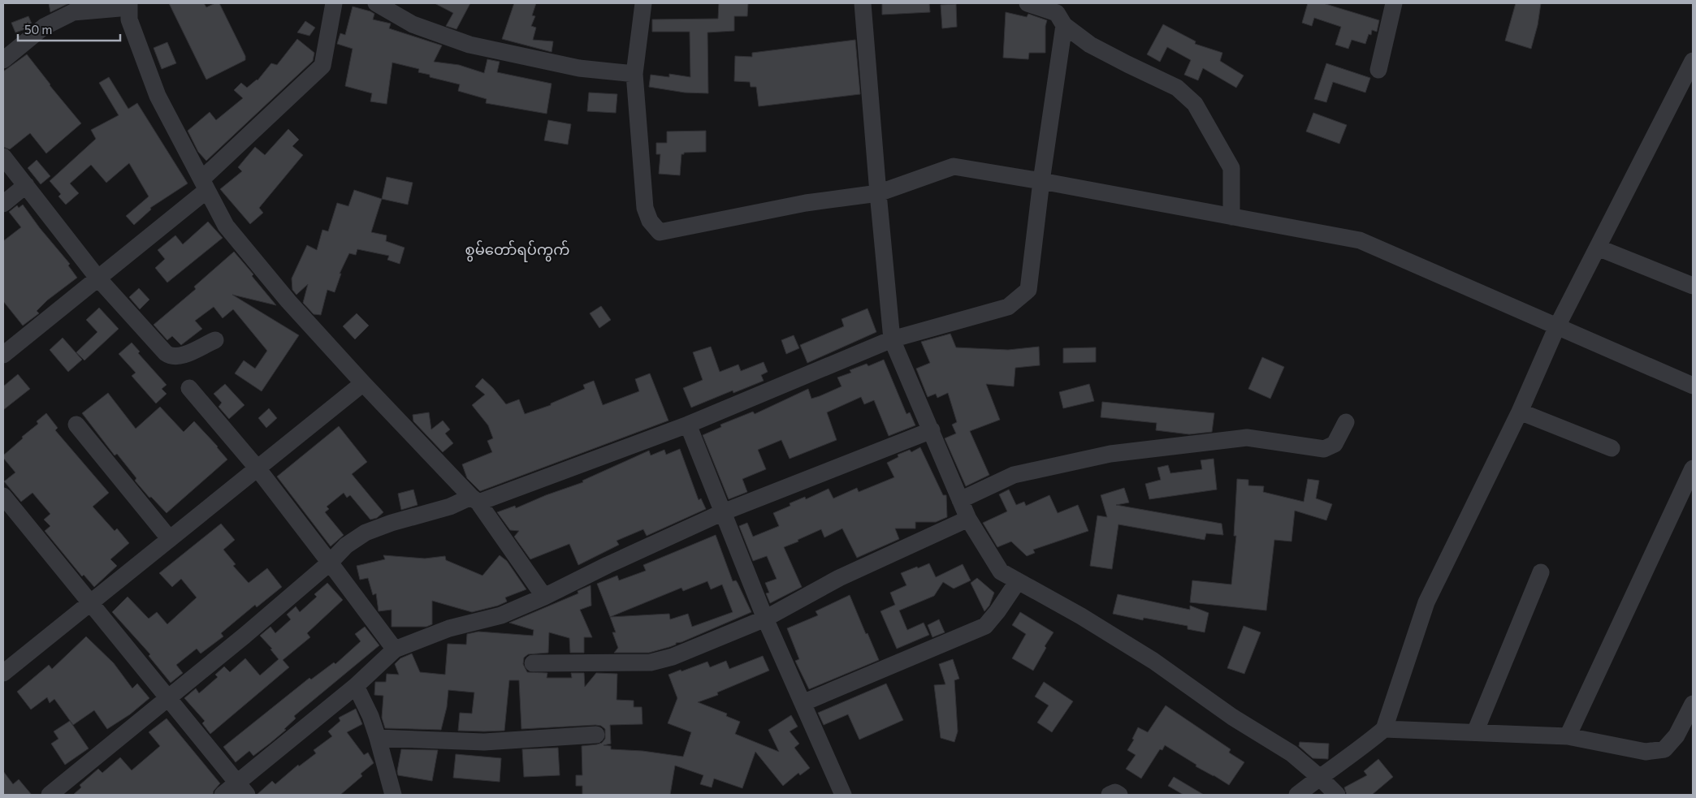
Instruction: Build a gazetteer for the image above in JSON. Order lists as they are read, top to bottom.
{
  "districts": ["စွမ်တော်ရပ်ကွက်"],
  "scale_bar": "50 m"
}
